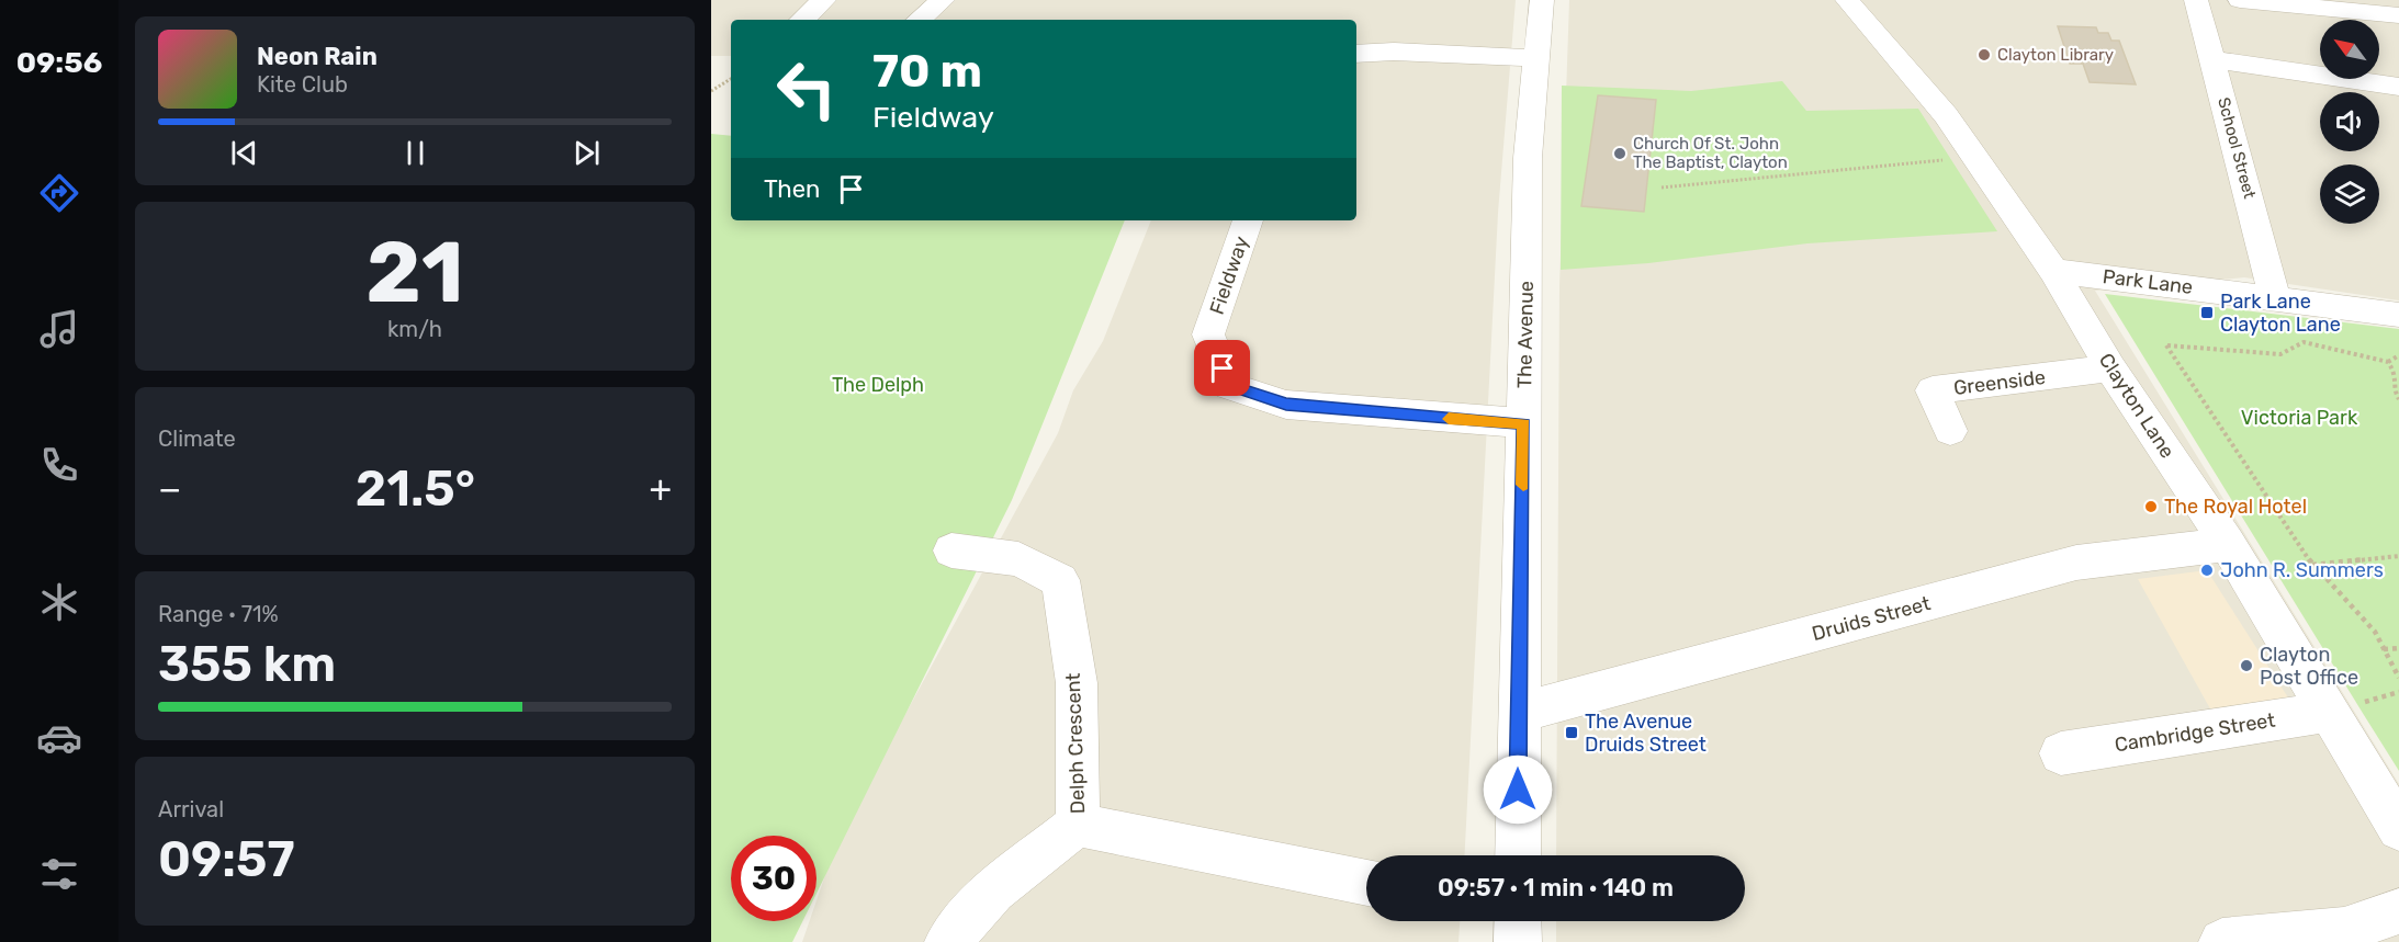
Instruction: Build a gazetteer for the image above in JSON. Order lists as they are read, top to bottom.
{
  "streets": {
    "street": [
      "School Street",
      "Fieldway",
      "Park Lane",
      "The Avenue",
      "Greenside",
      "Clayton Lane",
      "Druids Street",
      "Cambridge Street",
      "Delph Crescent"
    ]
  },
  "crossings": [
    ["School Street", "Park Lane"],
    ["Fieldway", "The Avenue"],
    ["Park Lane", "Clayton Lane"],
    ["The Avenue", "Druids Street"],
    ["Greenside", "Clayton Lane"],
    ["Clayton Lane", "Druids Street"],
    ["Clayton Lane", "Cambridge Street"]
  ],
  "parks": ["The Delph", "Victoria Park"],
  "places": {
    "other": [
      "Clayton Library",
      "Church Of St. John The Baptist, Clayton",
      "The Royal Hotel",
      "John R. Summers",
      "Clayton Post Office"
    ],
    "transit": ["Park Lane Clayton Lane", "The Avenue Druids Street"]
  },
  "north": "top left",
  "page": {
    "tabs": "09:56",
    "turn": ["70 m", "Fieldway"],
    "song": ["Neon Rain", "Kite Club"],
    "then": "Then",
    "tile": [
      ["21", "km/h"],
      "Climate",
      ["Range · 71%", "355 km"],
      ["Arrival", "09:57"]
    ],
    "heat": ["−", "21.5°", "+"],
    "limit": "30",
    "trip": "09:57 · 1 min · 140 m"
  }
}
